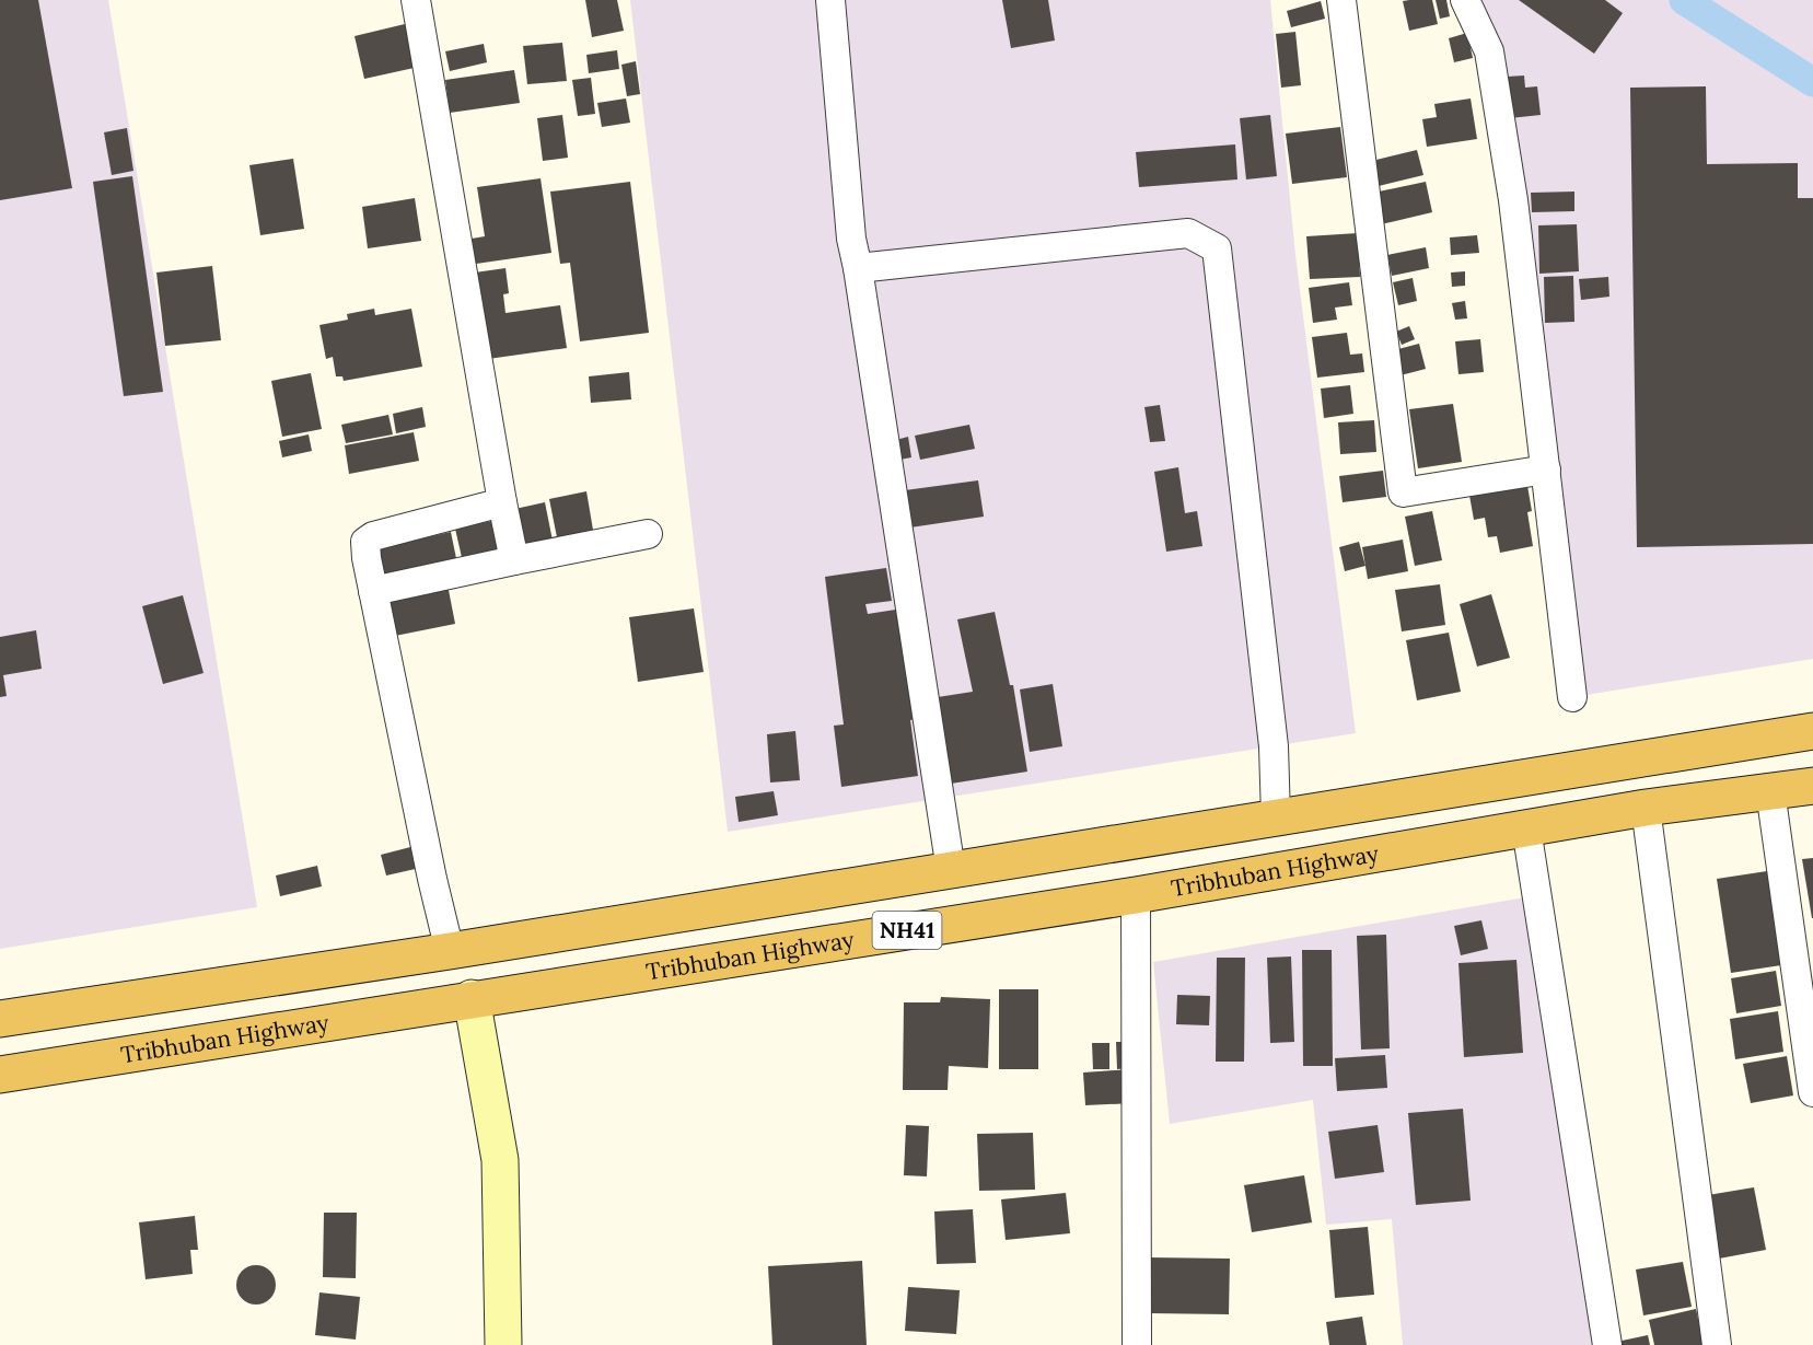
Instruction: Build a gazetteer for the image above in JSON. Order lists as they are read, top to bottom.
{
  "streets": {
    "highway": ["Tribhuban Highway", "NH41"]
  }
}
